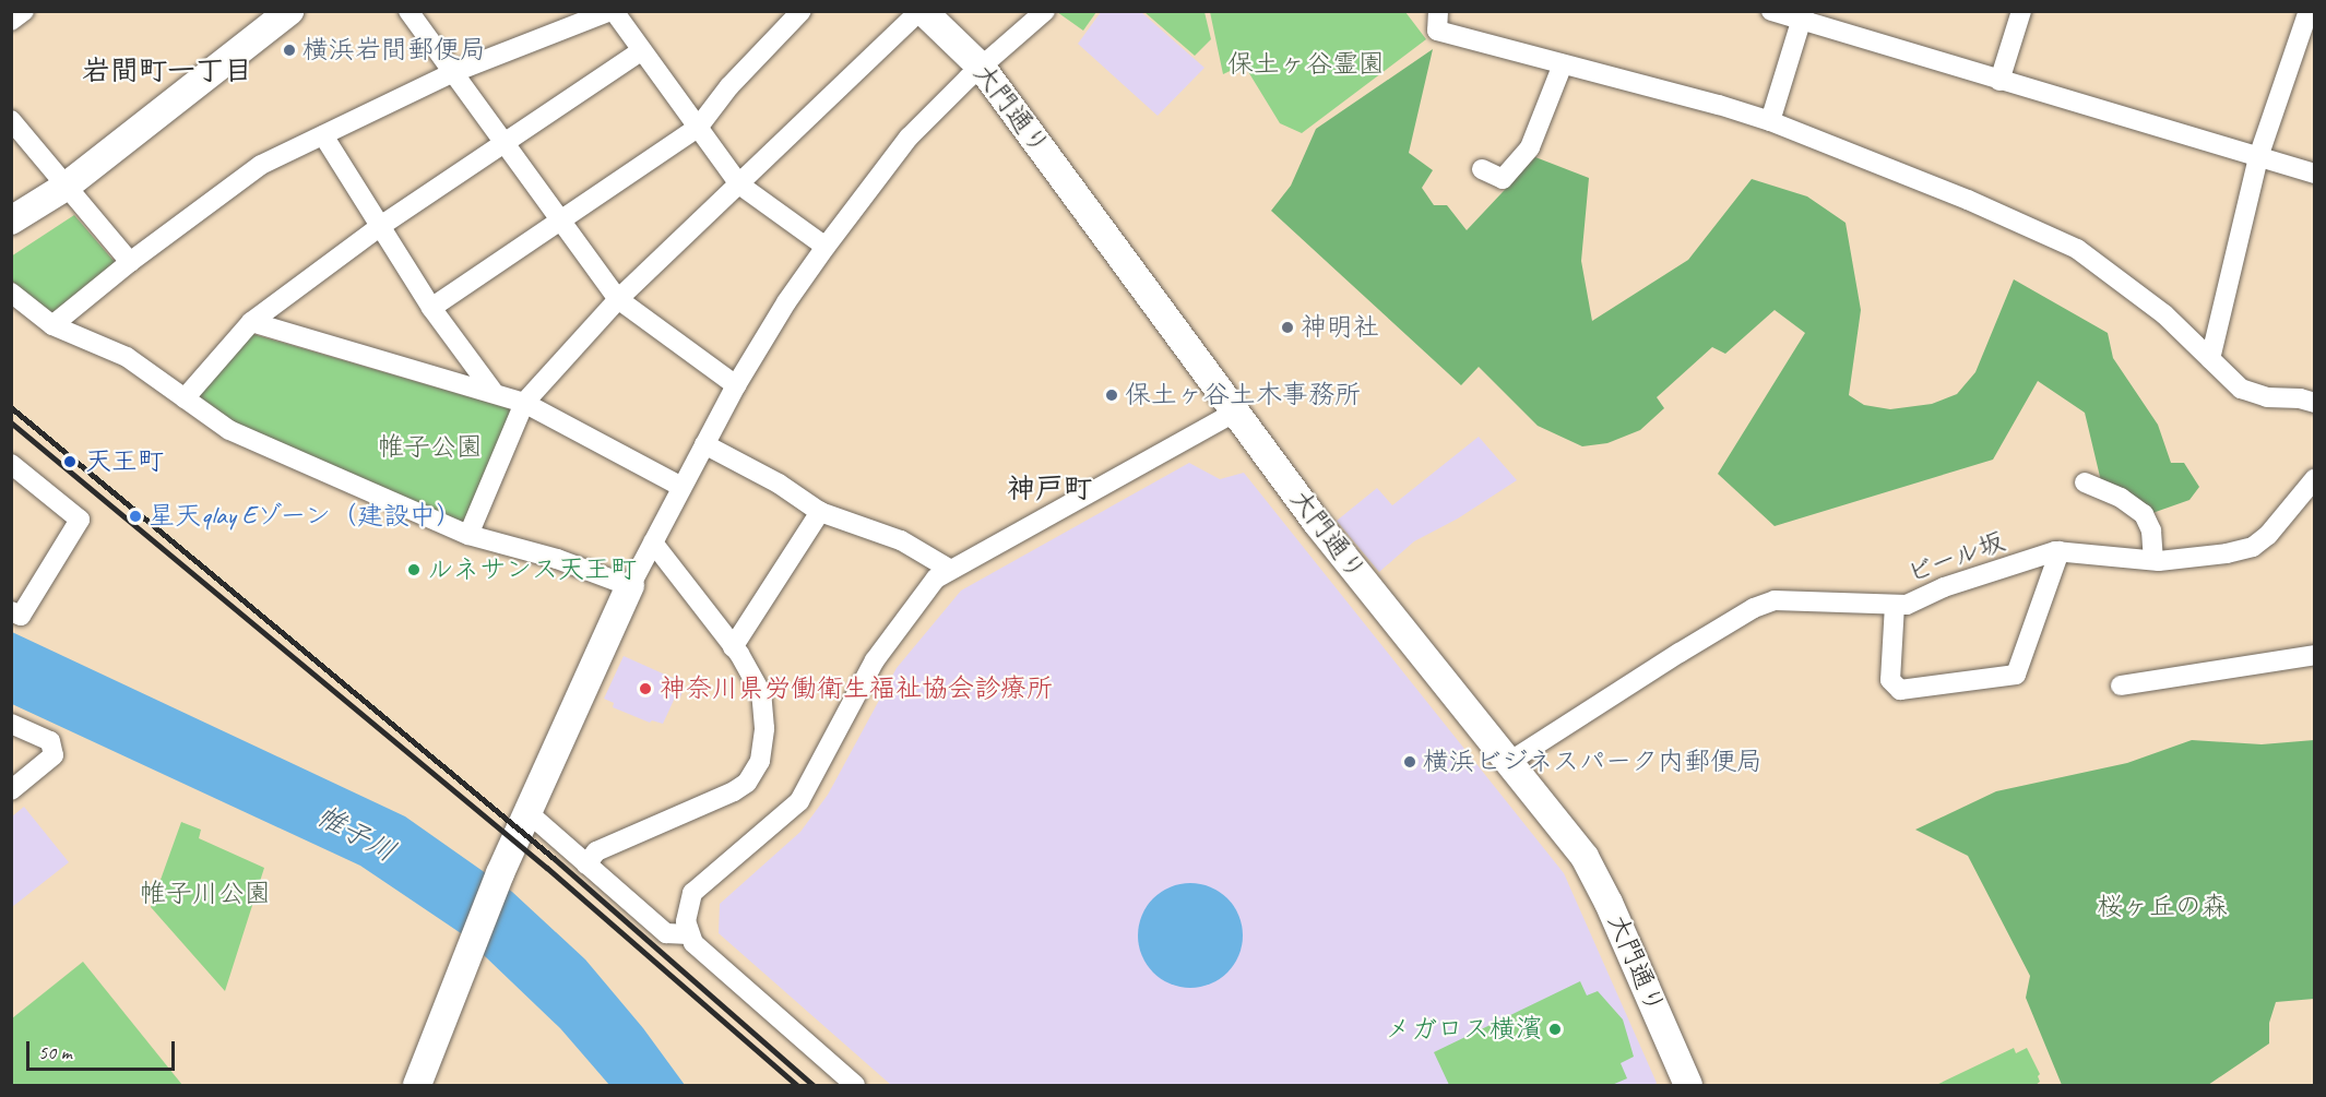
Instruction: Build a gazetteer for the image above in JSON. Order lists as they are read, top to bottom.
{
  "streets": {
    "street": ["大門通り", "ビール坂"]
  },
  "crossings": [
    ["大門通り", "ビール坂"]
  ],
  "districts": ["岩間町一丁目", "神戸町"],
  "water": ["帷子川"],
  "parks": [
    "保土ヶ谷霊園",
    "帷子公園",
    "帷子川公園",
    "桜ヶ丘の森"
  ],
  "places": [
    "横浜岩間郵便局",
    "神明社",
    "保土ヶ谷土木事務所",
    "天王町",
    "星天qlay Eゾーン（建設中）",
    "ルネサンス天王町",
    "神奈川県労働衛生福祉協会診療所",
    "横浜ビジネスパーク内郵便局",
    "メガロス横濱"
  ],
  "scale_bar": "50 m"
}
